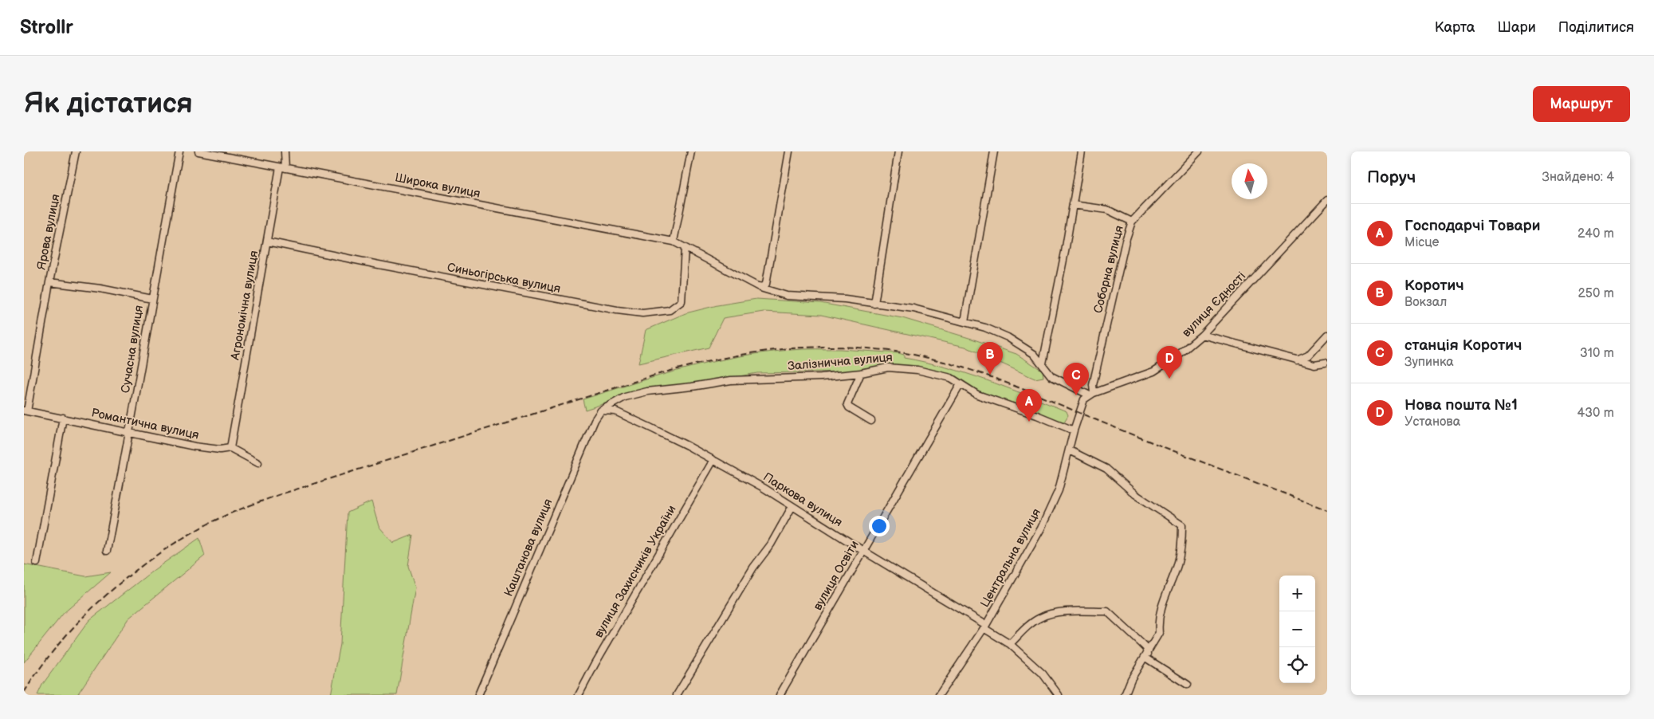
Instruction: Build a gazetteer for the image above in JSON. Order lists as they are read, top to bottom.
{
  "streets": {
    "street": [
      "Широка вулиця",
      "Ярова вулиця",
      "Соборна вулиця",
      "Синьогірська вулиця",
      "вулиця Єдності",
      "Агрономічна вулиця",
      "Сучасна вулиця",
      "Залізнична вулиця",
      "Романтична вулиця",
      "Паркова вулиця",
      "Каштанова вулиця",
      "Центральна вулиця",
      "вулиця Захисників України",
      "вулиця Освіти"
    ]
  },
  "crossings": [
    ["Широка вулиця", "Соборна вулиця"],
    ["Широка вулиця", "Синьогірська вулиця"],
    ["Широка вулиця", "вулиця Єдності"],
    ["Широка вулиця", "Агрономічна вулиця"],
    ["Широка вулиця", "Центральна вулиця"],
    ["Ярова вулиця", "Романтична вулиця"],
    ["Соборна вулиця", "вулиця Єдності"],
    ["Соборна вулиця", "Центральна вулиця"],
    ["Синьогірська вулиця", "Агрономічна вулиця"],
    ["вулиця Єдності", "Центральна вулиця"],
    ["Агрономічна вулиця", "Романтична вулиця"],
    ["Сучасна вулиця", "Романтична вулиця"],
    ["Залізнична вулиця", "Паркова вулиця"],
    ["Залізнична вулиця", "Каштанова вулиця"],
    ["Залізнична вулиця", "Центральна вулиця"],
    ["Залізнична вулиця", "вулиця Освіти"],
    ["Паркова вулиця", "Каштанова вулиця"],
    ["Паркова вулиця", "Центральна вулиця"],
    ["Паркова вулиця", "вулиця Захисників України"],
    ["Паркова вулиця", "вулиця Освіти"]
  ],
  "north": "top",
  "page": {
    "header": "Strollr",
    "nav": ["Карта", "Шари", "Поділитися"],
    "buttons": "Маршрут",
    "title": "Як дістатися",
    "heading": ["Поруч", "Знайдено: 4"],
    "list": [
      {
        "mark": "A",
        "name": "Господарчі Товари",
        "note": "Місце",
        "value": "240 m"
      },
      {
        "mark": "B",
        "name": "Коротич",
        "note": "Вокзал",
        "value": "250 m"
      },
      {
        "mark": "C",
        "name": "станція Коротич",
        "note": "Зупинка",
        "value": "310 m"
      },
      {
        "mark": "D",
        "name": "Нова пошта №1",
        "note": "Установа",
        "value": "430 m"
      }
    ],
    "pins": [
      "B",
      "D",
      "C",
      "A"
    ],
    "map_buttons": ["+", "−"]
  }
}
